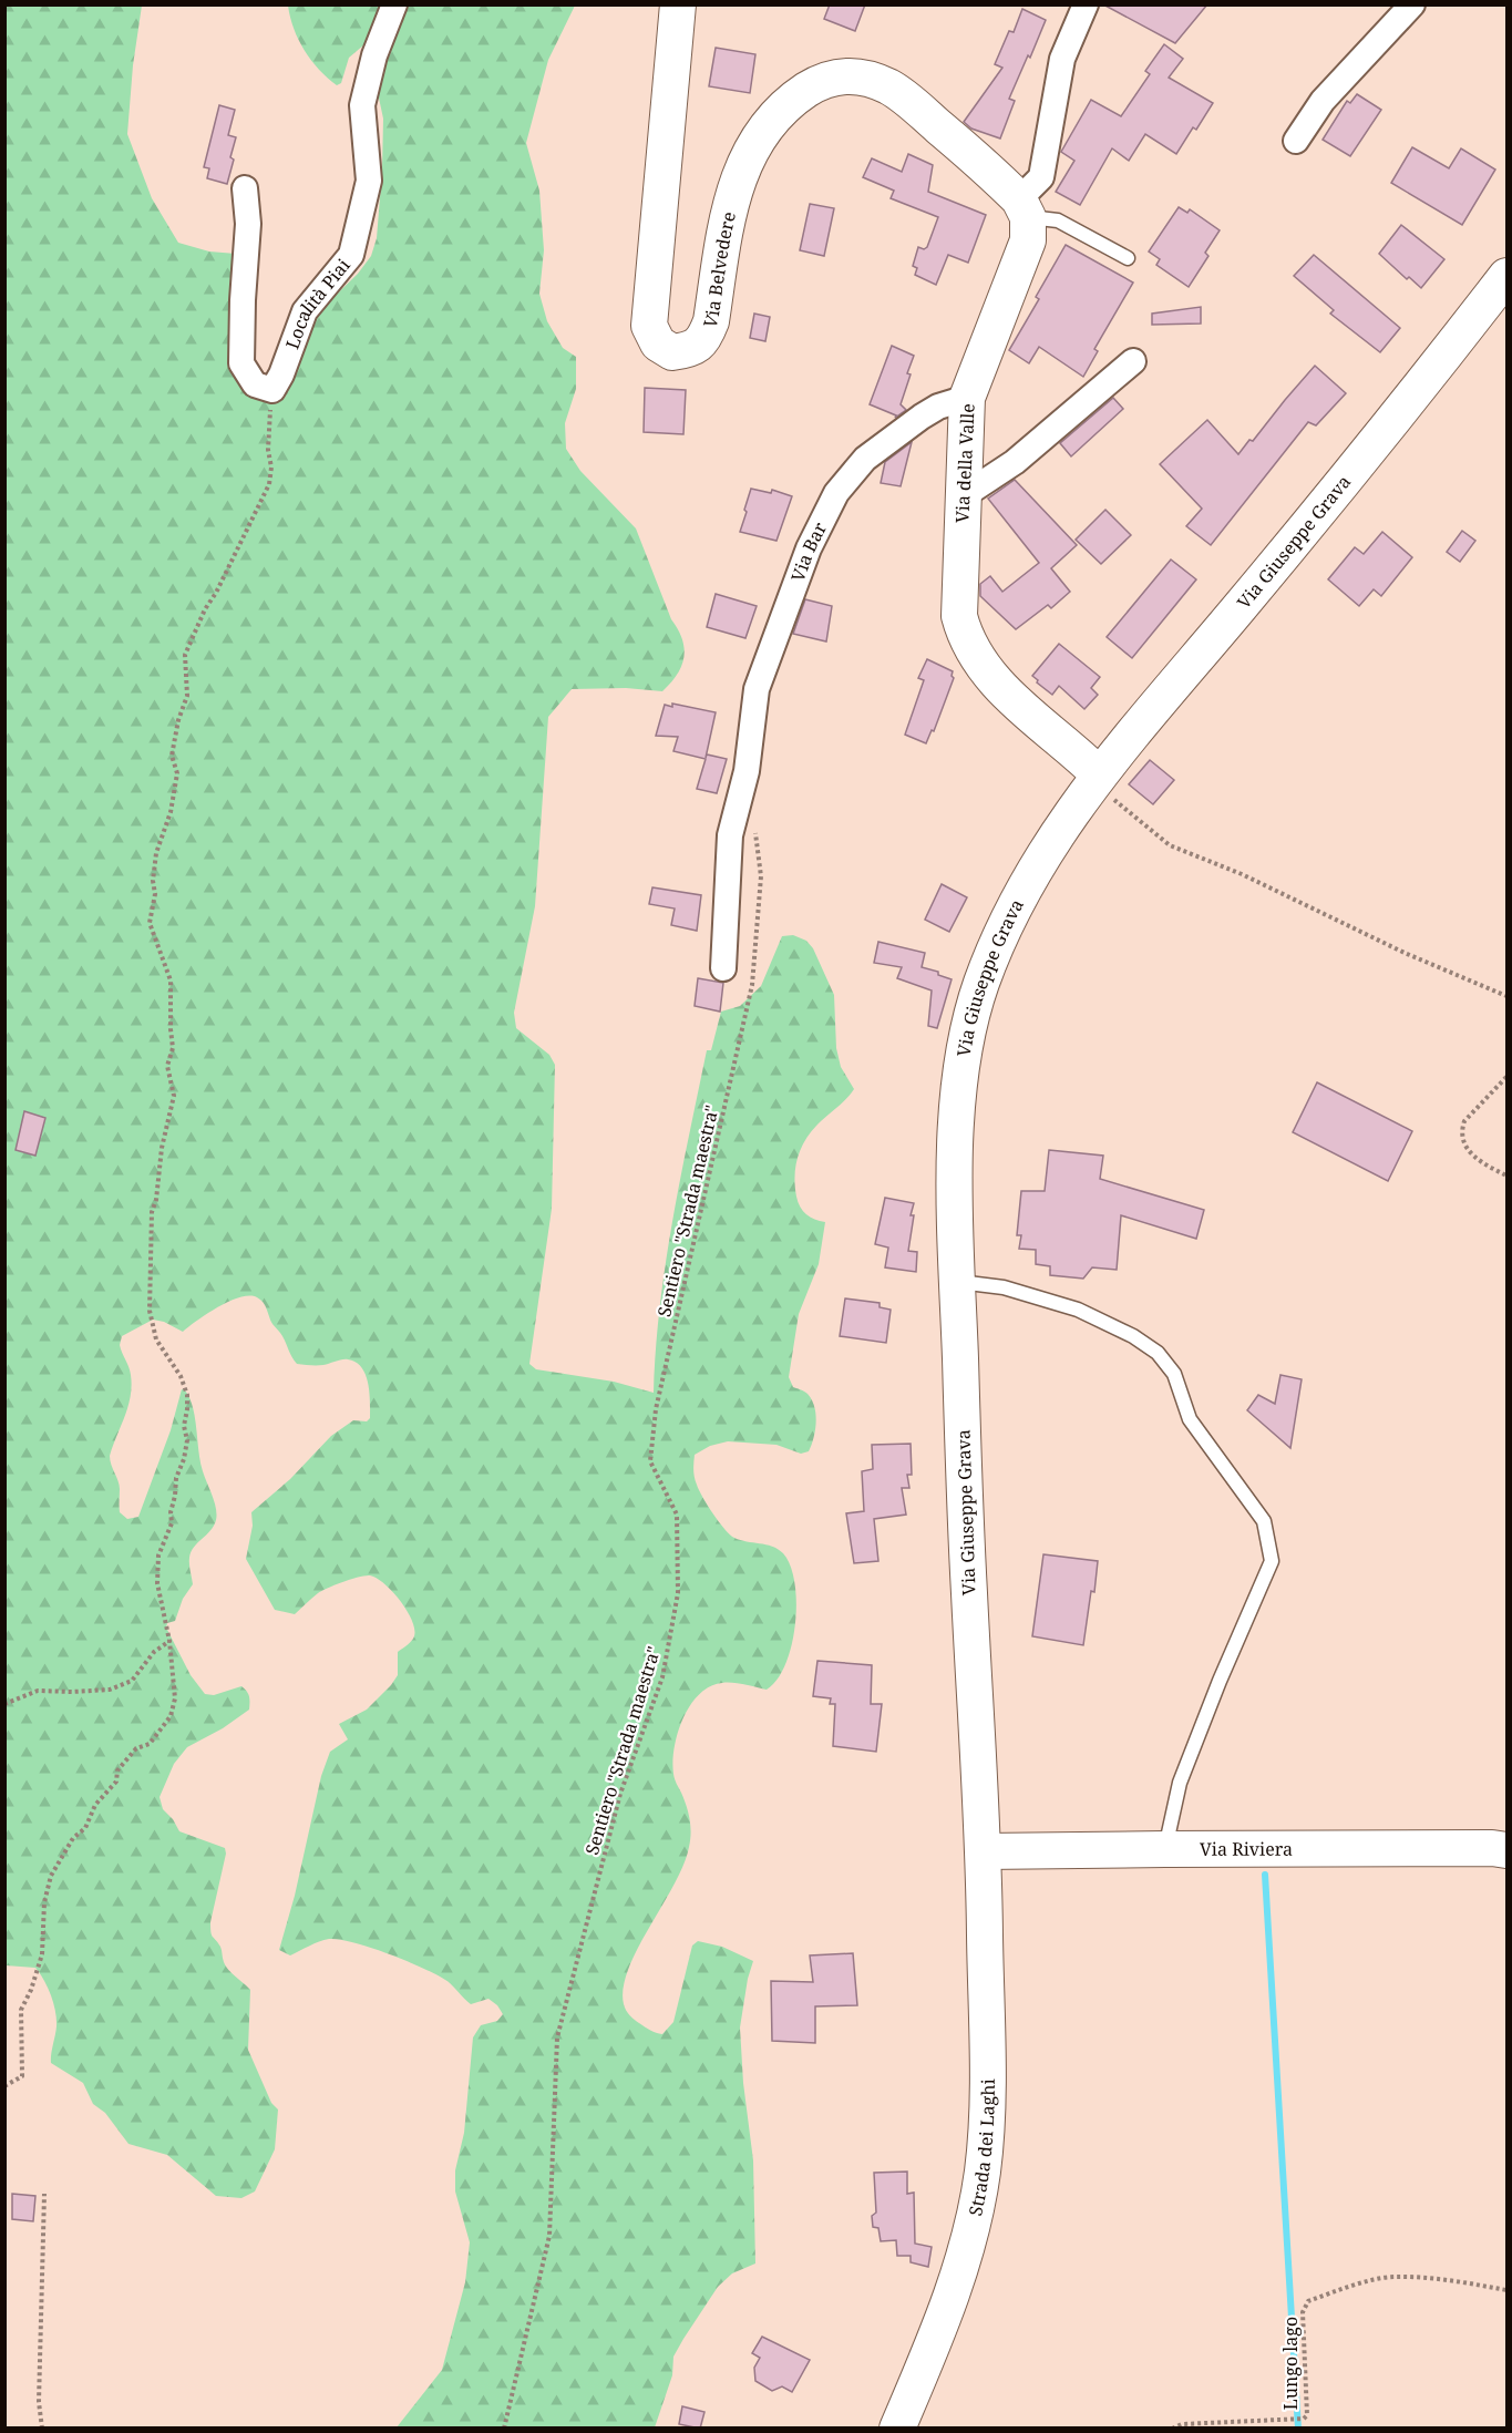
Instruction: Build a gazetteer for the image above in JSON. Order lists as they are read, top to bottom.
{
  "streets": {
    "main road": [
      "Via Belvedere",
      "Via della Valle",
      "Via Giuseppe Grava",
      "Via Riviera",
      "Strada dei Laghi"
    ],
    "street": ["Località Piai", "Via Bar"],
    "path": ["Sentiero \"Strada maestra\"", "Lungo lago"]
  },
  "crossings": [
    ["Via Belvedere", "Via della Valle"],
    ["Via della Valle", "Via Giuseppe Grava"],
    ["Via della Valle", "Via Bar"],
    ["Via Giuseppe Grava", "Via Riviera"],
    ["Via Giuseppe Grava", "Strada dei Laghi"],
    ["Via Riviera", "Strada dei Laghi"]
  ]
}
